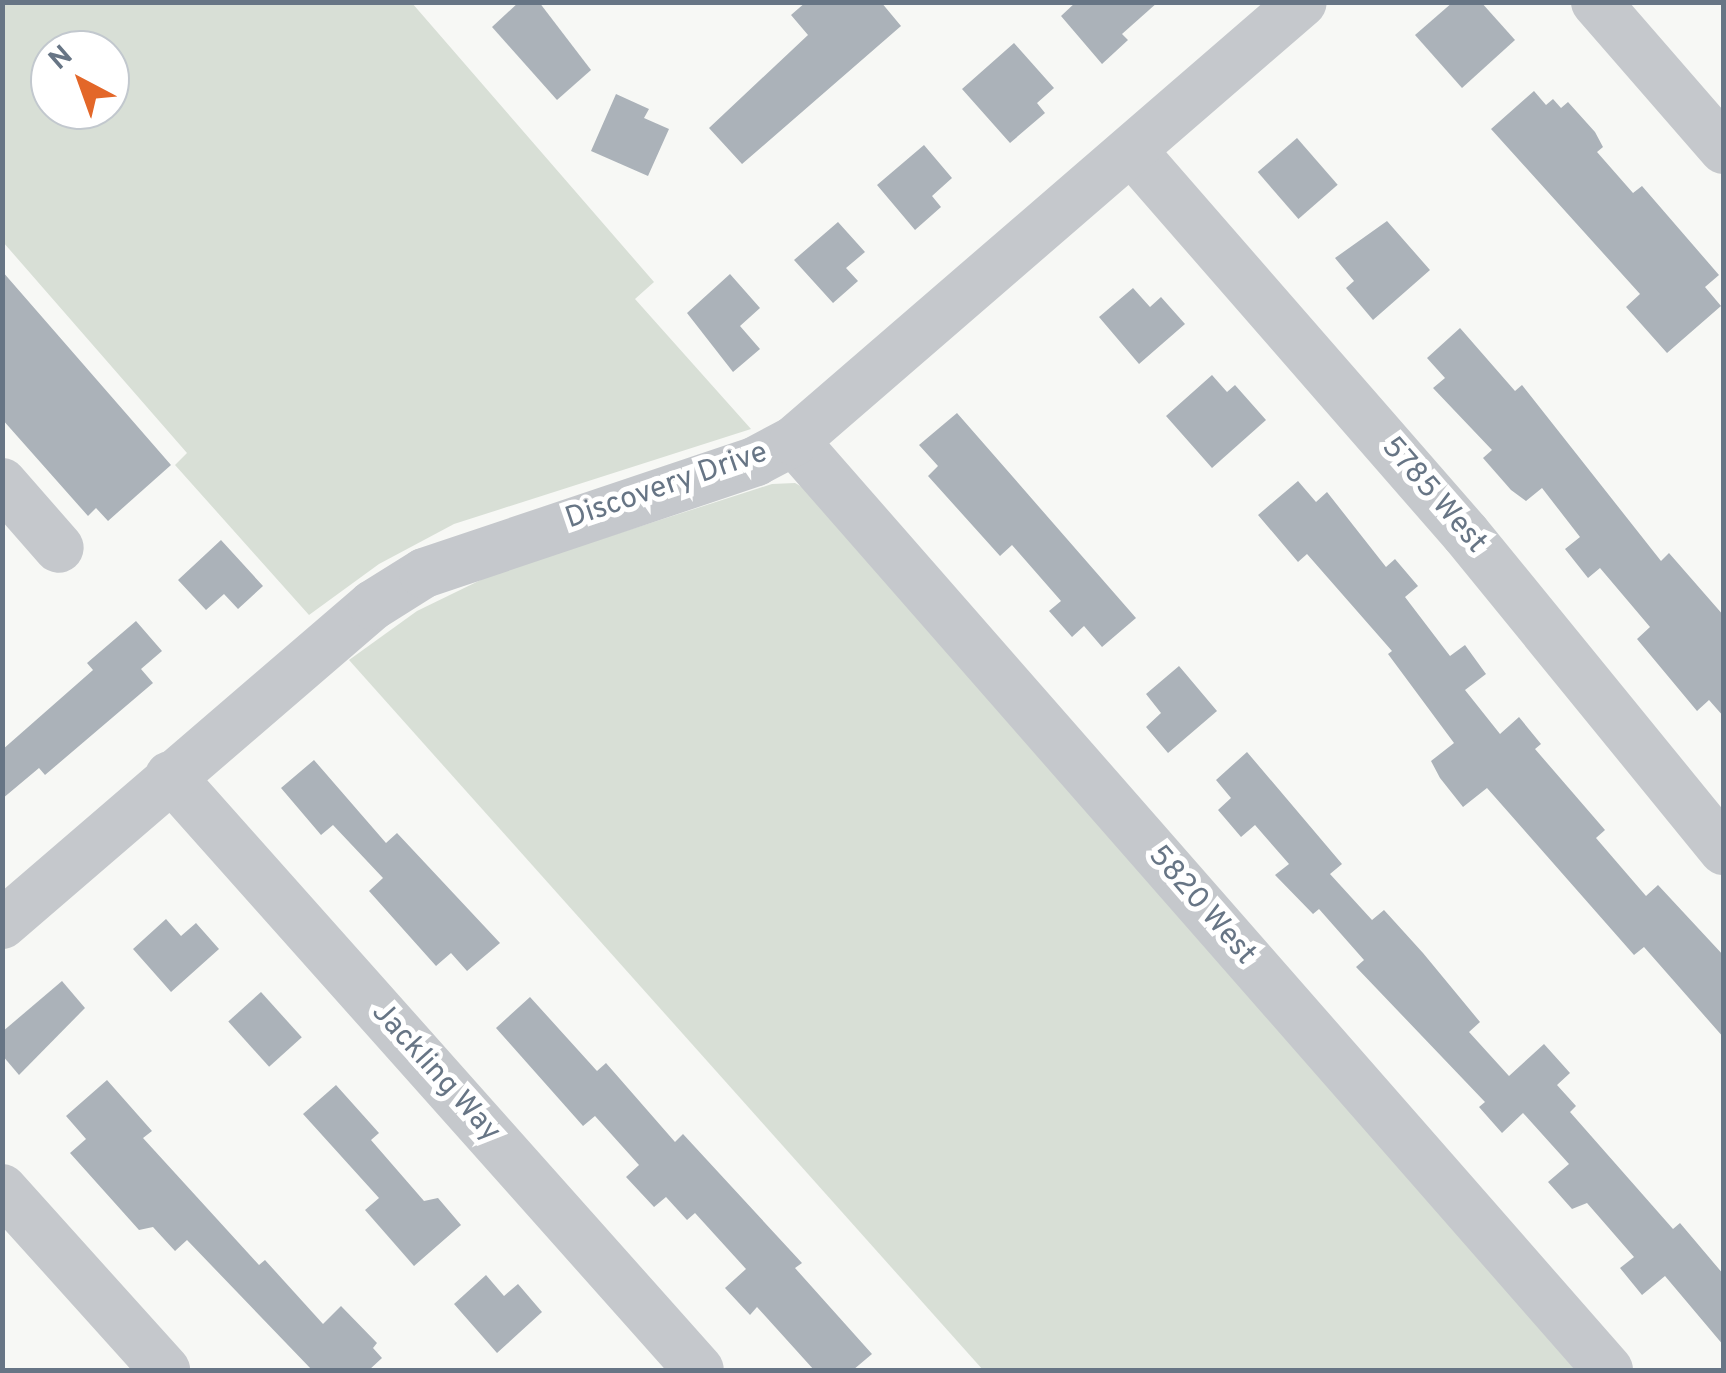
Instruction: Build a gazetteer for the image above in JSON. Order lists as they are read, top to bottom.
{
  "streets": {
    "street": [
      "Discovery Drive",
      "5785 West",
      "5820 West",
      "Jackling Way"
    ]
  },
  "crossings": [
    ["Discovery Drive", "5785 West"],
    ["Discovery Drive", "5820 West"],
    ["Discovery Drive", "Jackling Way"]
  ],
  "north": "top left"
}
